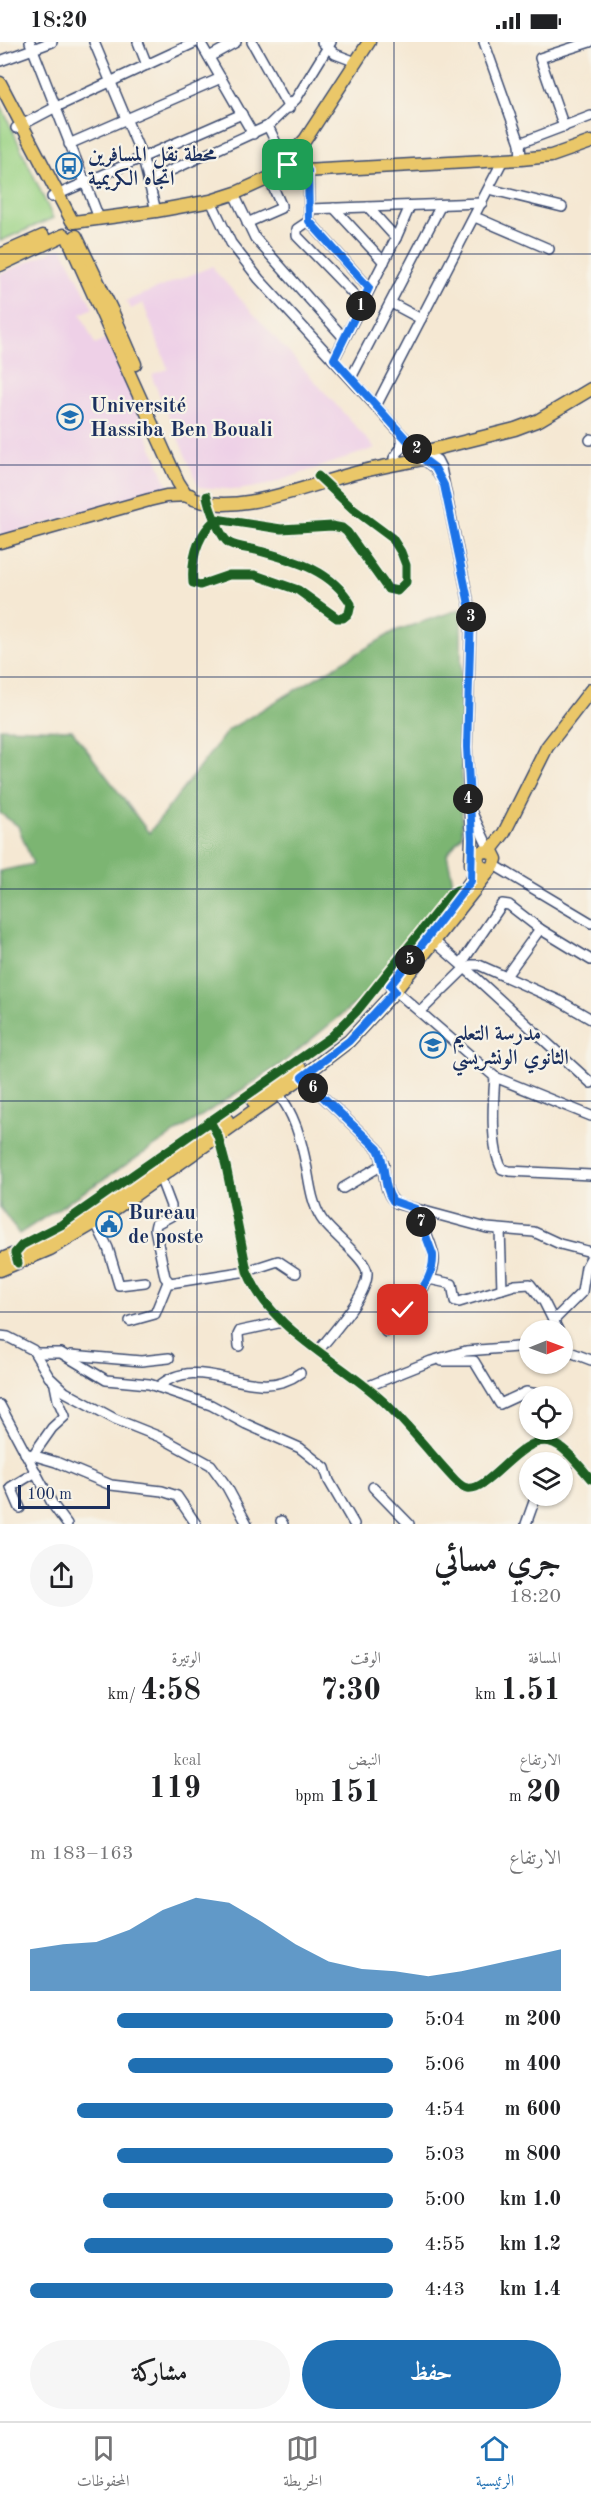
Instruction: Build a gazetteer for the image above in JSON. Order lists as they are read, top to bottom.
{
  "places": {
    "bus stop": ["محطة نقل المسافرين اتجاه الكريمية"],
    "school or university": ["Université Hassiba Ben Bouali", "مدرسة التعليم الثانوي الونشريسي"],
    "public building": ["Bureau de poste"]
  },
  "scale_bar": "100 m",
  "north": "right",
  "page": {
    "status": "18:20",
    "pins": [
      "1",
      "2",
      "3",
      "4",
      "5",
      "6",
      "7"
    ],
    "scale": "100 m",
    "heading": ["جري مسائي", "18:20"],
    "stats": [
      ["المسافة", "1.51 km"],
      ["الوقت", "7:30"],
      ["الوتيرة", "4:58 /km"],
      ["الارتفاع", "20 m"],
      ["النبض", "151 bpm"],
      ["kcal", "119"]
    ],
    "chart": ["الارتفاع", "163–183 m"],
    "list": [
      {
        "name": "200 m",
        "note": "5:04"
      },
      {
        "name": "400 m",
        "note": "5:06"
      },
      {
        "name": "600 m",
        "note": "4:54"
      },
      {
        "name": "800 m",
        "note": "5:03"
      },
      {
        "name": "1.0 km",
        "note": "5:00"
      },
      {
        "name": "1.2 km",
        "note": "4:55"
      },
      {
        "name": "1.4 km",
        "note": "4:43"
      }
    ],
    "buttons": ["حفظ", "مشاركة"],
    "tabs": ["الرئيسية", "الخريطة", "المحفوظات"]
  }
}
